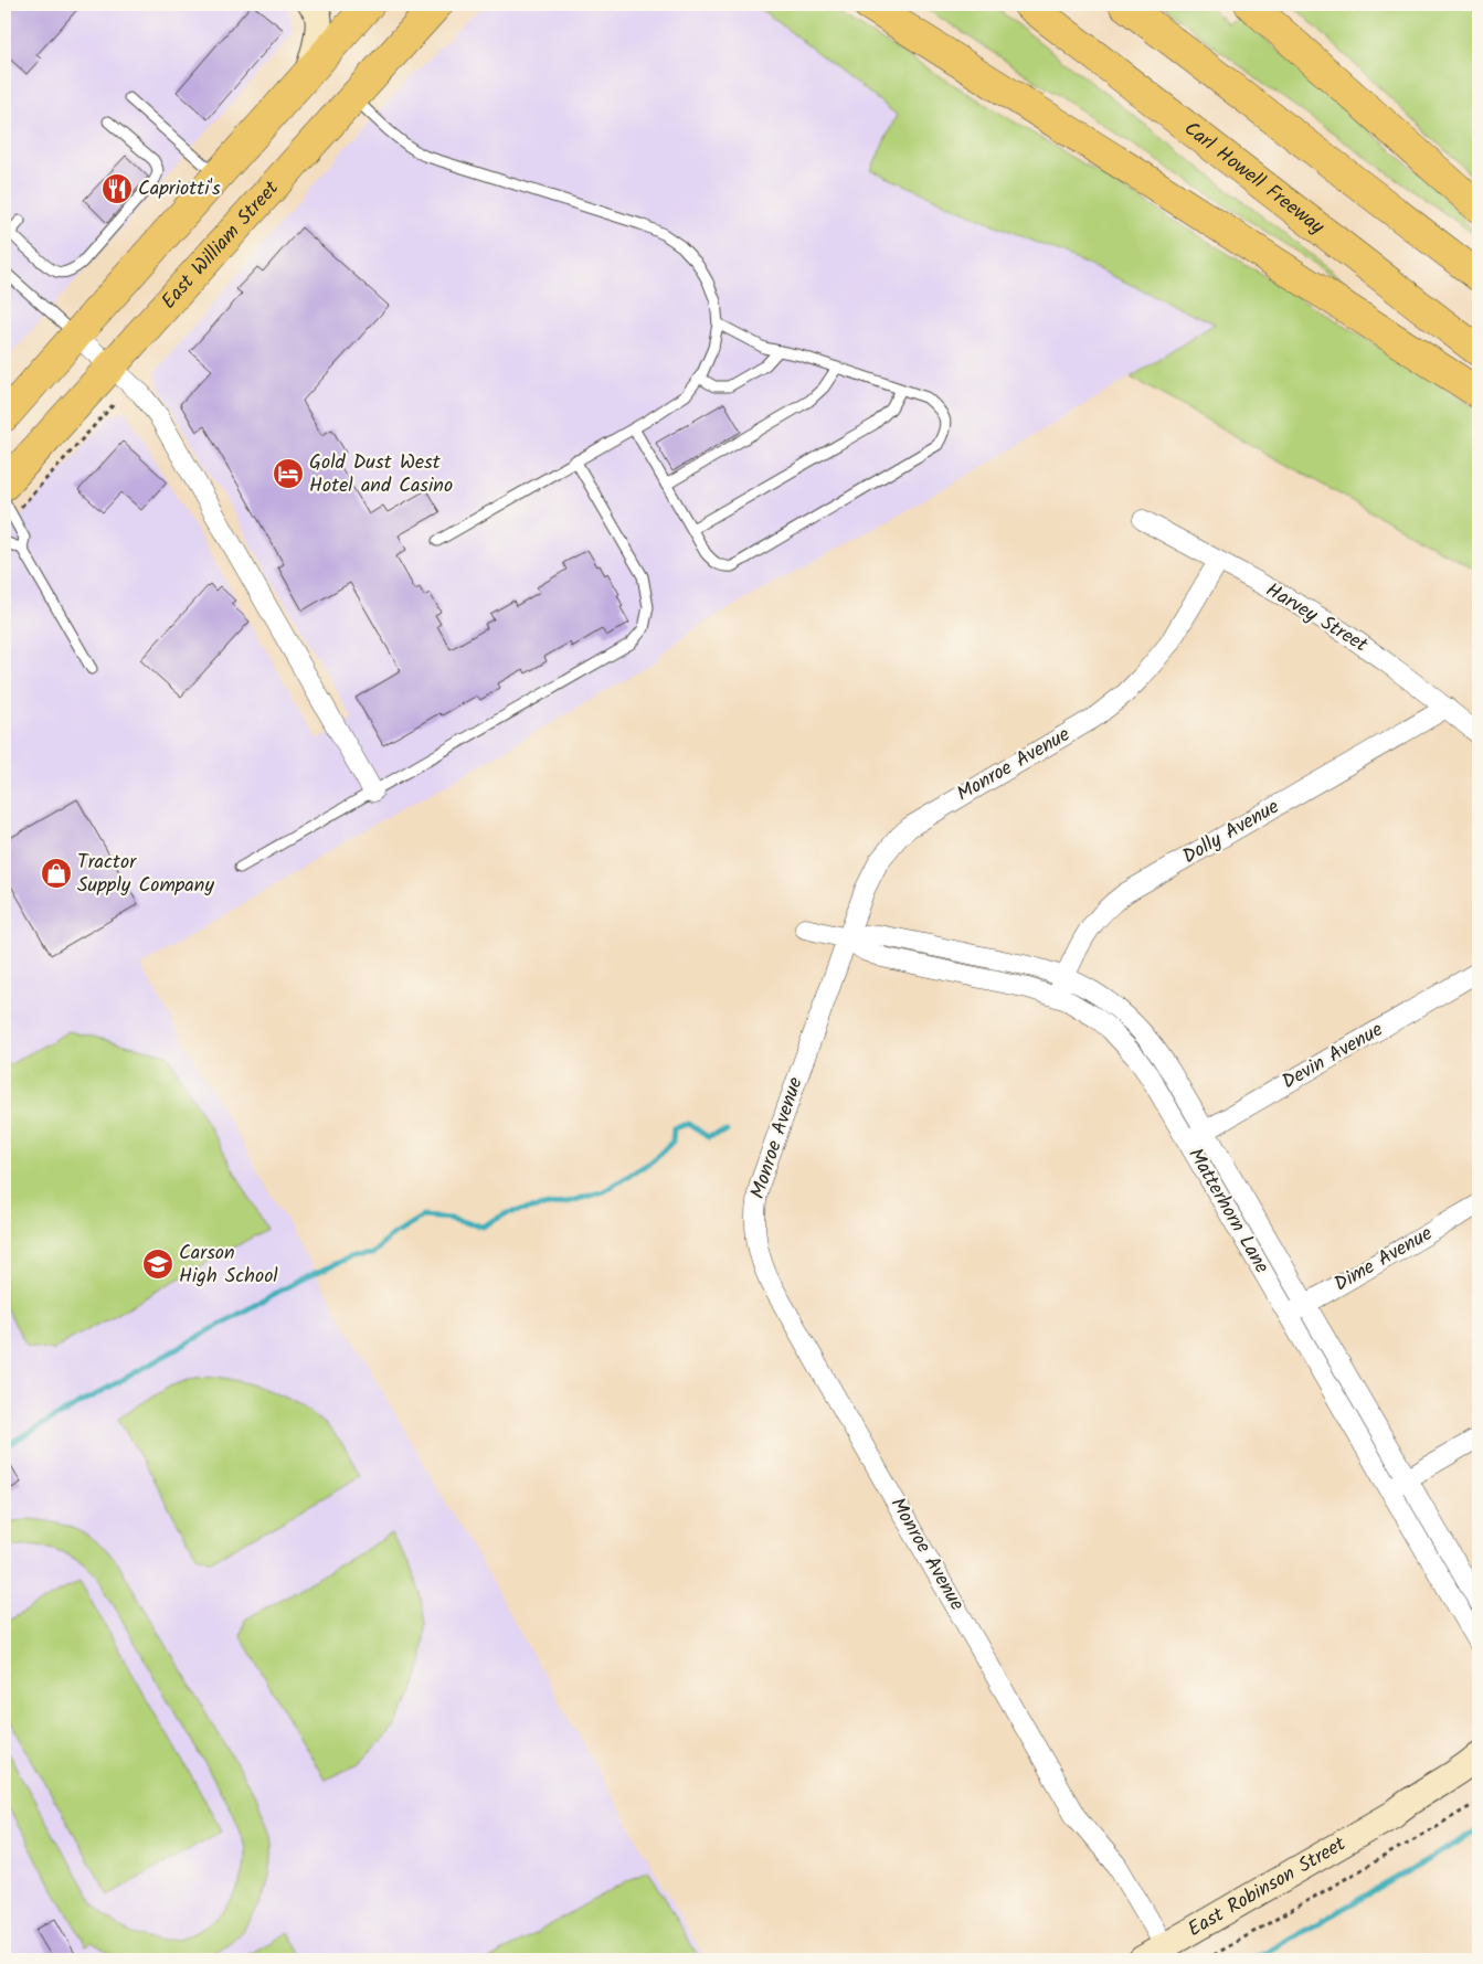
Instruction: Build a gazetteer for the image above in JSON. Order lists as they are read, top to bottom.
{
  "streets": {
    "main road": ["Carl Howell Freeway", "East William Street"],
    "street": [
      "Harvey Street",
      "Monroe Avenue",
      "Dolly Avenue",
      "Devin Avenue",
      "Matterhorn Lane",
      "Dime Avenue",
      "East Robinson Street"
    ]
  },
  "crossings": [
    ["Harvey Street", "Monroe Avenue"],
    ["Harvey Street", "Dolly Avenue"],
    ["Monroe Avenue", "Matterhorn Lane"],
    ["Monroe Avenue", "East Robinson Street"],
    ["Dolly Avenue", "Matterhorn Lane"],
    ["Devin Avenue", "Matterhorn Lane"],
    ["Matterhorn Lane", "Dime Avenue"]
  ],
  "places": {
    "restaurant": ["Capriotti's"],
    "hotel": ["Gold Dust West Hotel and Casino"],
    "shop": ["Tractor Supply Company"],
    "school or university": ["Carson High School"]
  }
}
